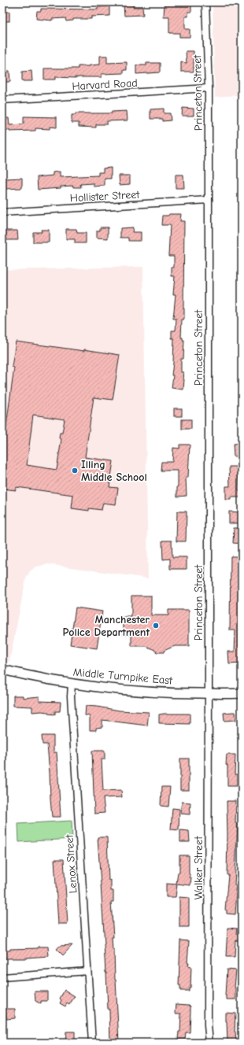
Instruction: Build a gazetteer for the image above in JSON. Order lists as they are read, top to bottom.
{
  "streets": {
    "main road": ["Middle Turnpike East"],
    "street": [
      "Harvard Road",
      "Princeton Street",
      "Hollister Street",
      "Lenox Street",
      "Walker Street"
    ]
  },
  "crossings": [
    ["Harvard Road", "Princeton Street"],
    ["Princeton Street", "Hollister Street"],
    ["Princeton Street", "Middle Turnpike East"],
    ["Princeton Street", "Walker Street"],
    ["Middle Turnpike East", "Lenox Street"],
    ["Middle Turnpike East", "Walker Street"]
  ],
  "places": ["Illing Middle School", "Manchester Police Department"]
}
